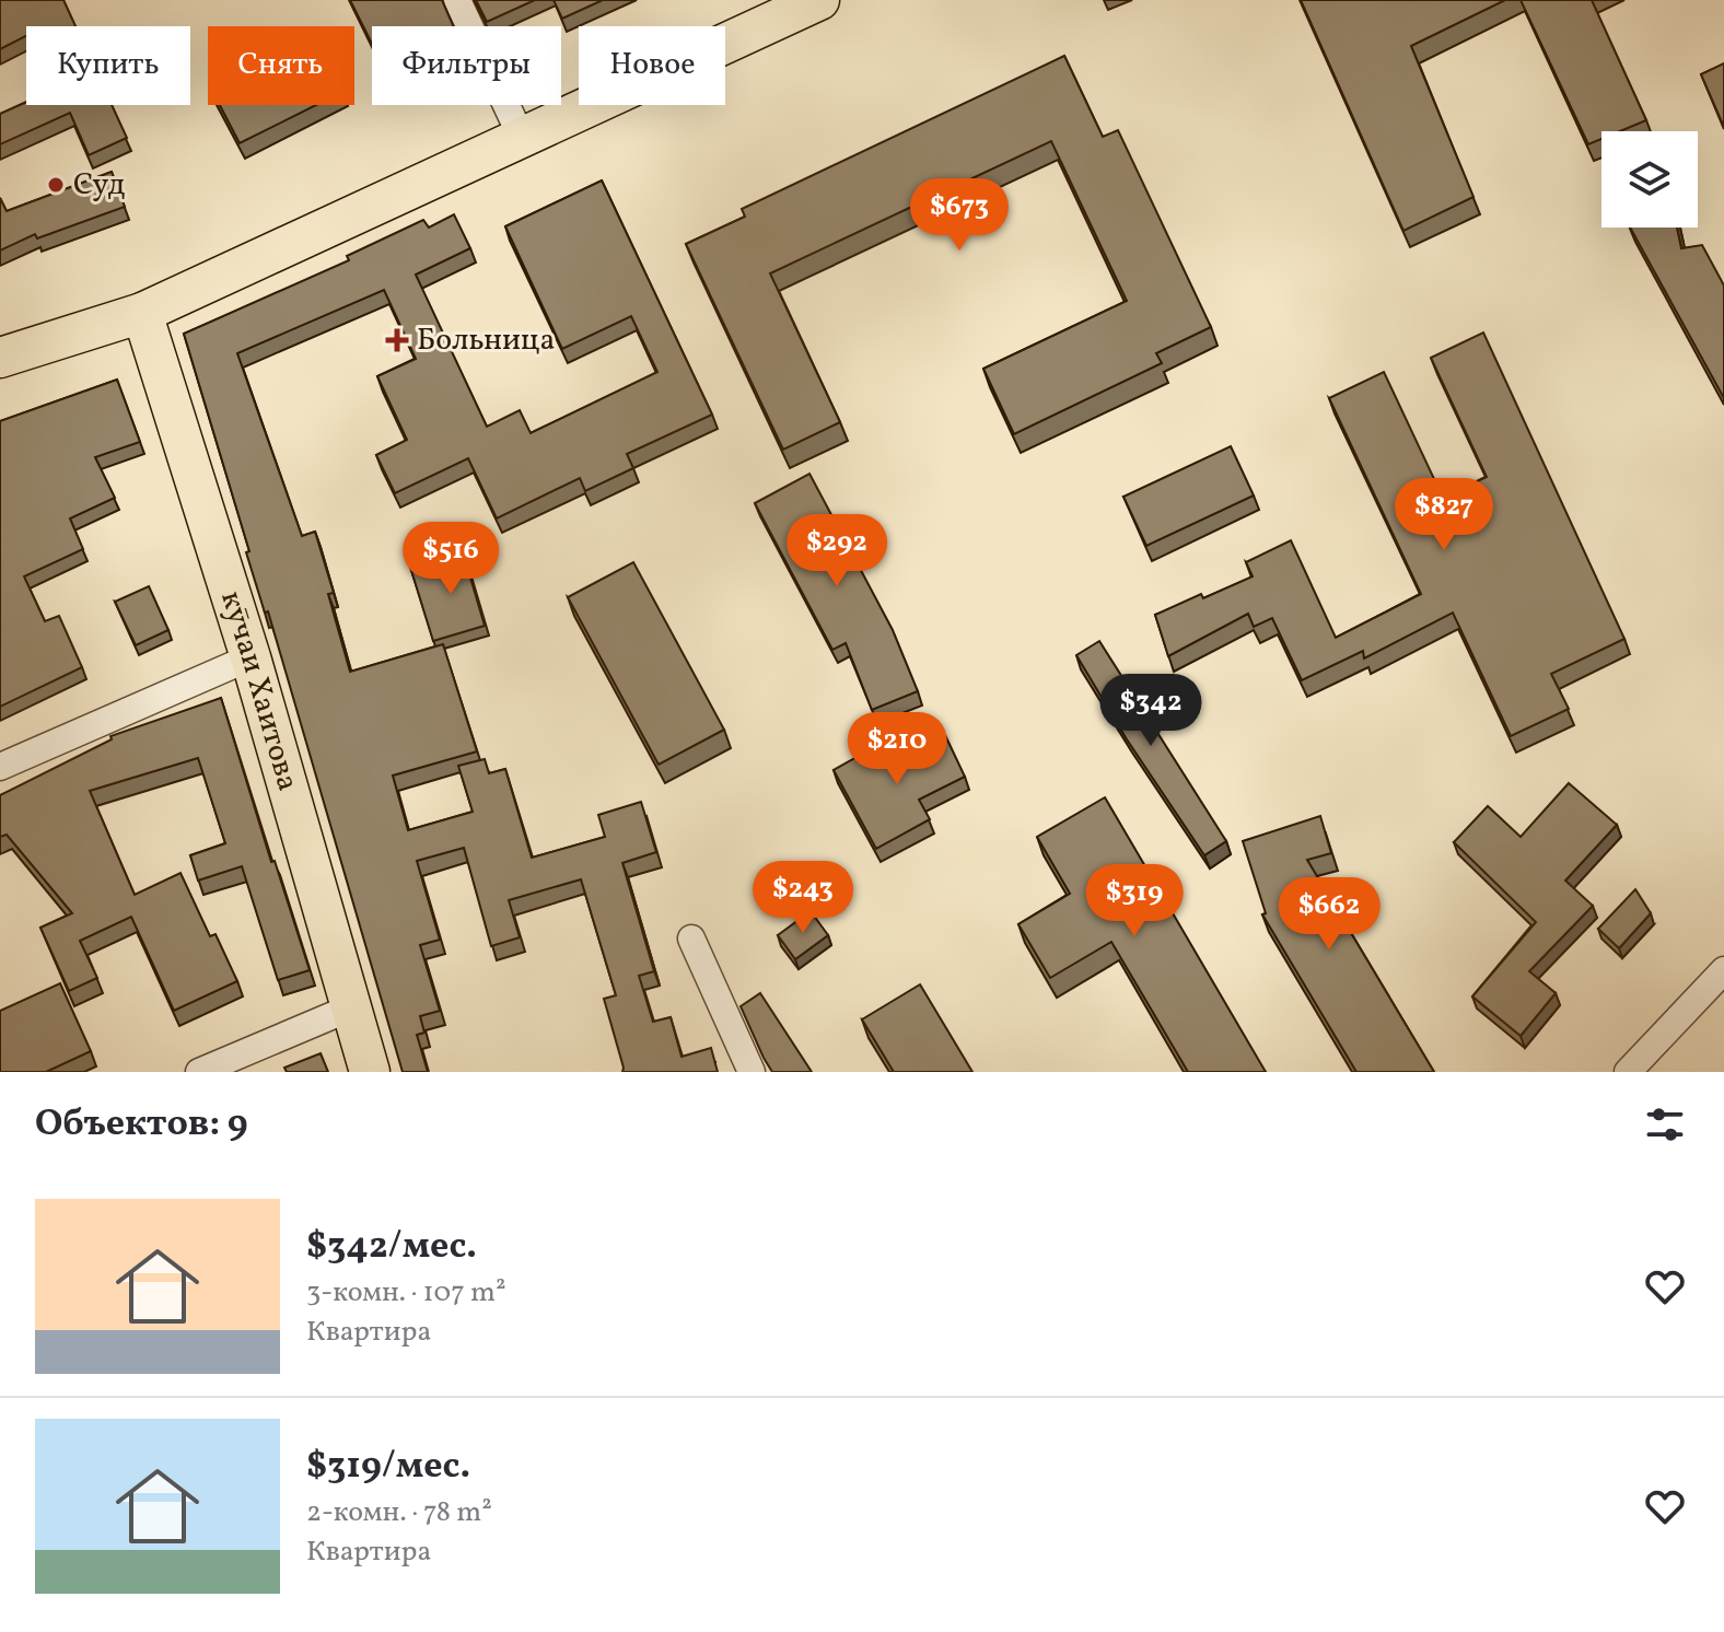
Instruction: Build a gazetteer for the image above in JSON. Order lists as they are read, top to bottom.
{
  "streets": {
    "main road": ["кӯчаи Хаитова"]
  },
  "places": {
    "other": ["Суд"],
    "health": ["Больница"]
  },
  "page": {
    "chip": [
      "Купить",
      "Снять",
      "Фильтры",
      "Новое"
    ],
    "price": [
      "$673",
      "$827",
      "$292",
      "$516",
      "$342",
      "$210",
      "$243",
      "$319",
      "$662"
    ],
    "heading": "Объектов: 9",
    "list": [
      {
        "name": "$342/мес.",
        "note": "3-комн. · 107 m² · Квартира"
      },
      {
        "name": "$319/мес.",
        "note": "2-комн. · 78 m² · Квартира"
      }
    ]
  }
}
